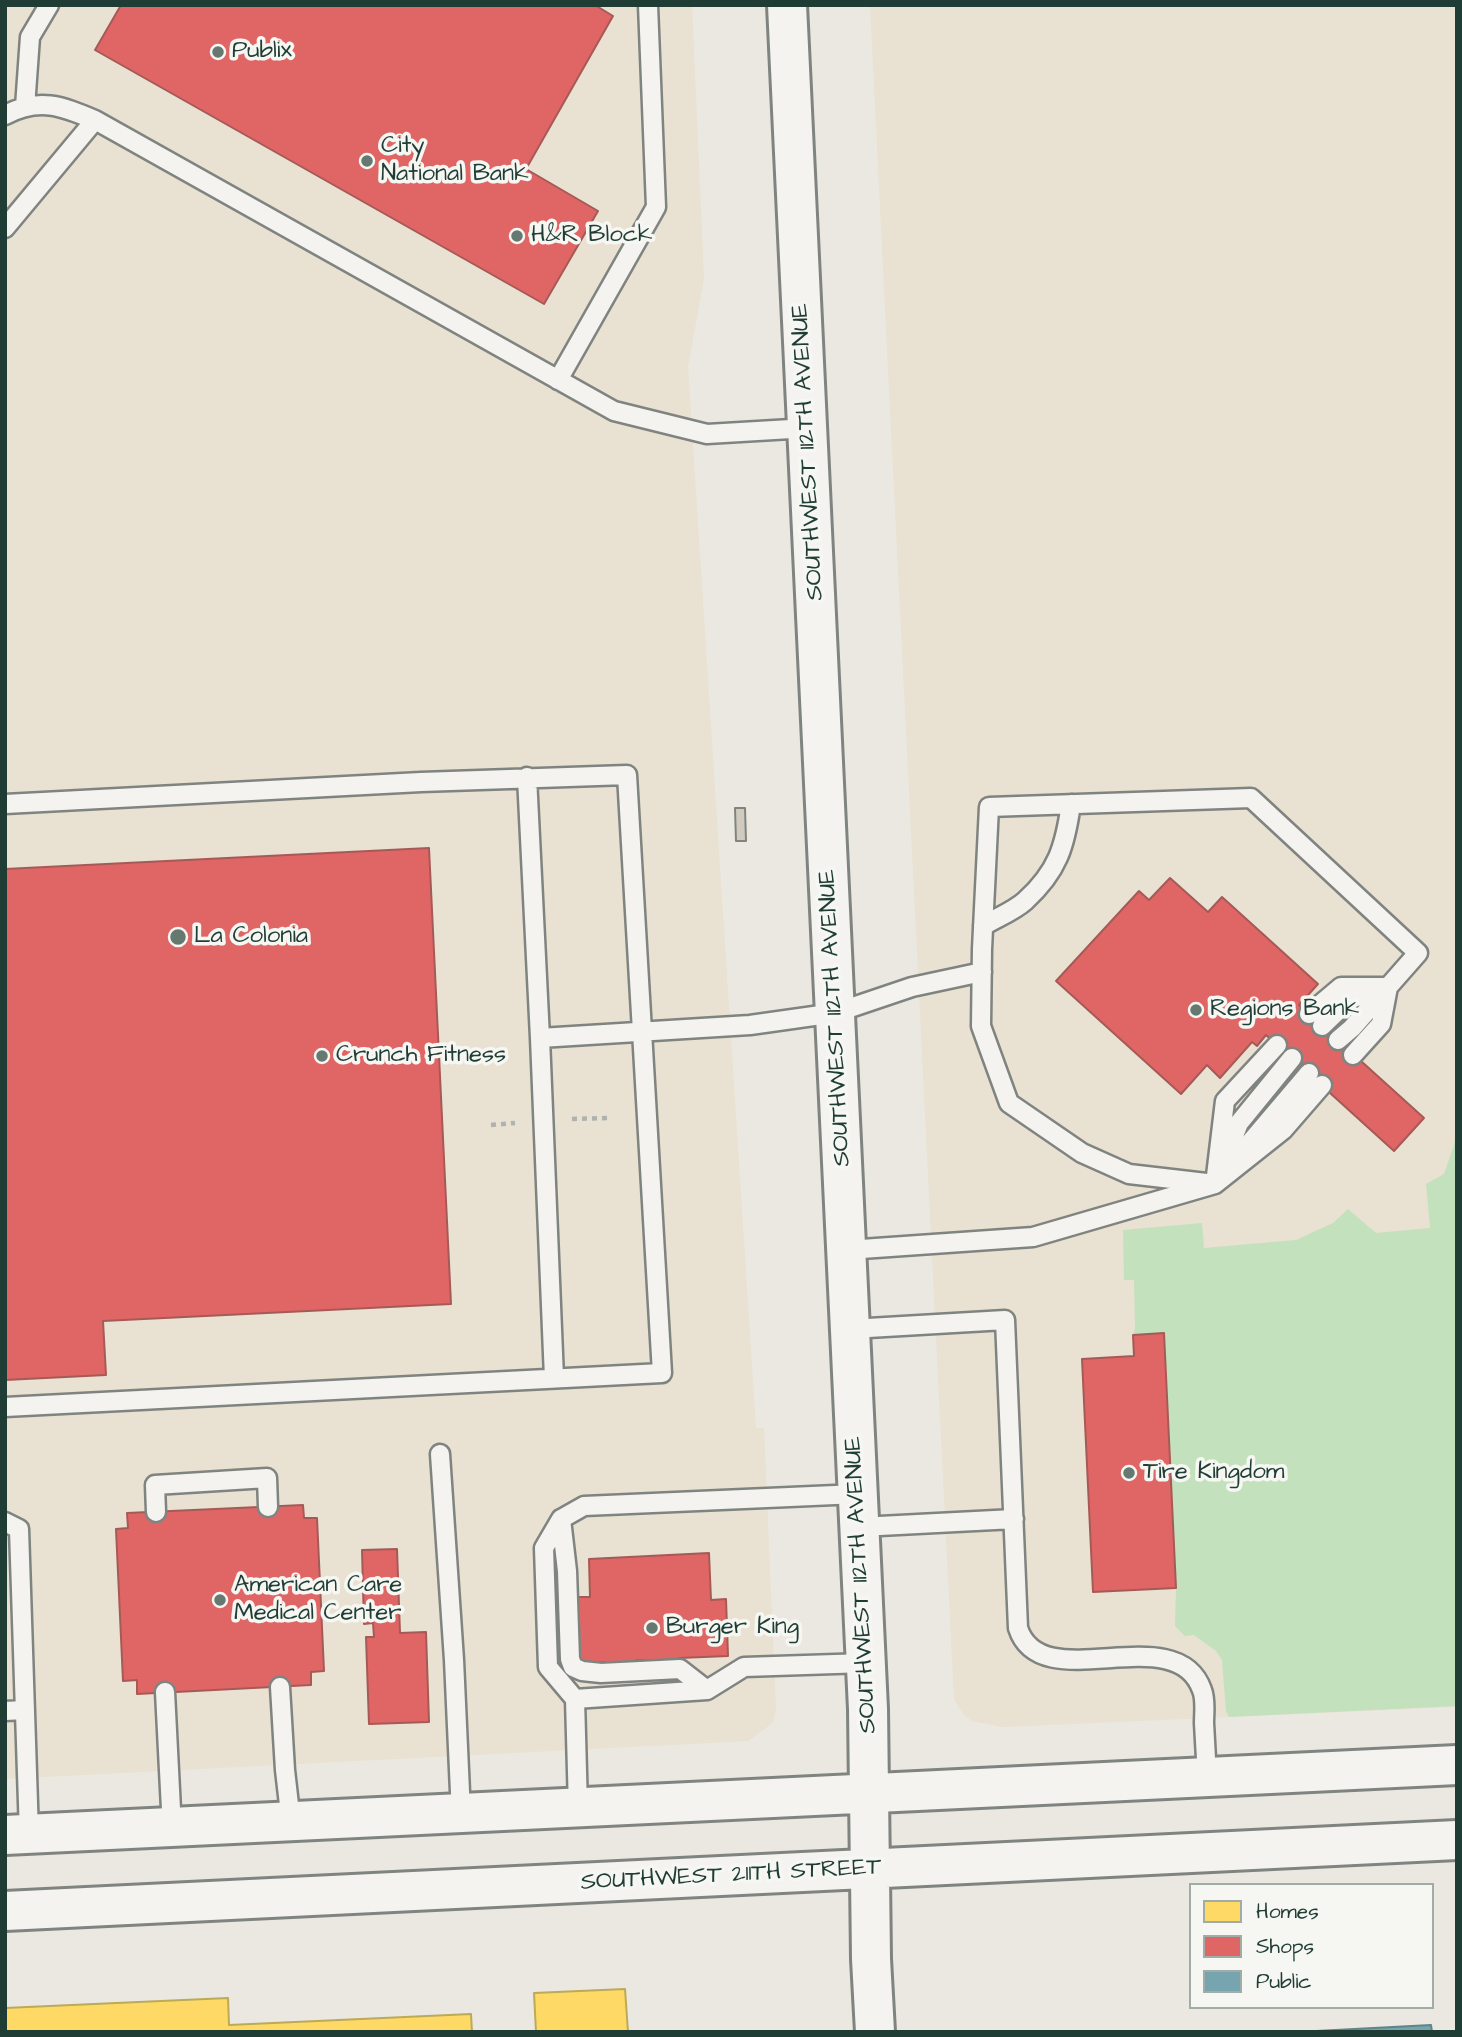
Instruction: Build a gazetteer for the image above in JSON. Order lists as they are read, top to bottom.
{
  "streets": {
    "main road": ["SOUTHWEST 112TH AVENUE", "SOUTHWEST 211TH STREET"]
  },
  "crossings": [
    ["SOUTHWEST 112TH AVENUE", "SOUTHWEST 211TH STREET"]
  ],
  "places": [
    "Publix",
    "City National Bank",
    "H&R Block",
    "La Colonia",
    "Regions Bank",
    "Crunch Fitness",
    "Tire Kingdom",
    "American Care Medical Center",
    "Burger King"
  ],
  "legend": ["Homes", "Shops", "Public"]
}
